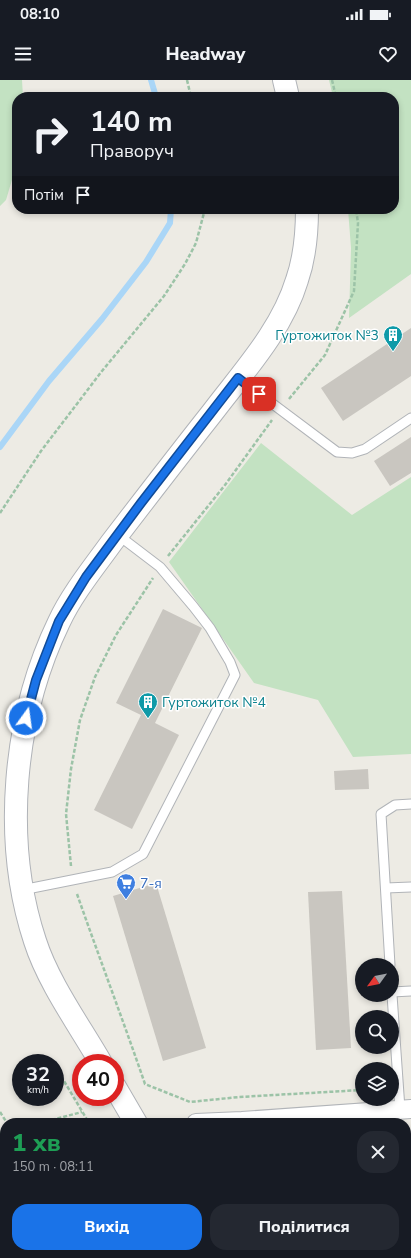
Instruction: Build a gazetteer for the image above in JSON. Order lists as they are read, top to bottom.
{
  "places": {
    "building": ["Гуртожиток №3", "Гуртожиток №4"],
    "supermarket": ["7-я"]
  },
  "north": "bottom left",
  "page": {
    "status": "08:10",
    "header": "Headway",
    "turn": ["140 m", "Праворуч"],
    "then": "Потім",
    "speed": "32 km/h",
    "limit": "40",
    "heading": ["1 хв", "150 m · 08:11"],
    "buttons": ["Вихід", "Поділитися"]
  }
}
